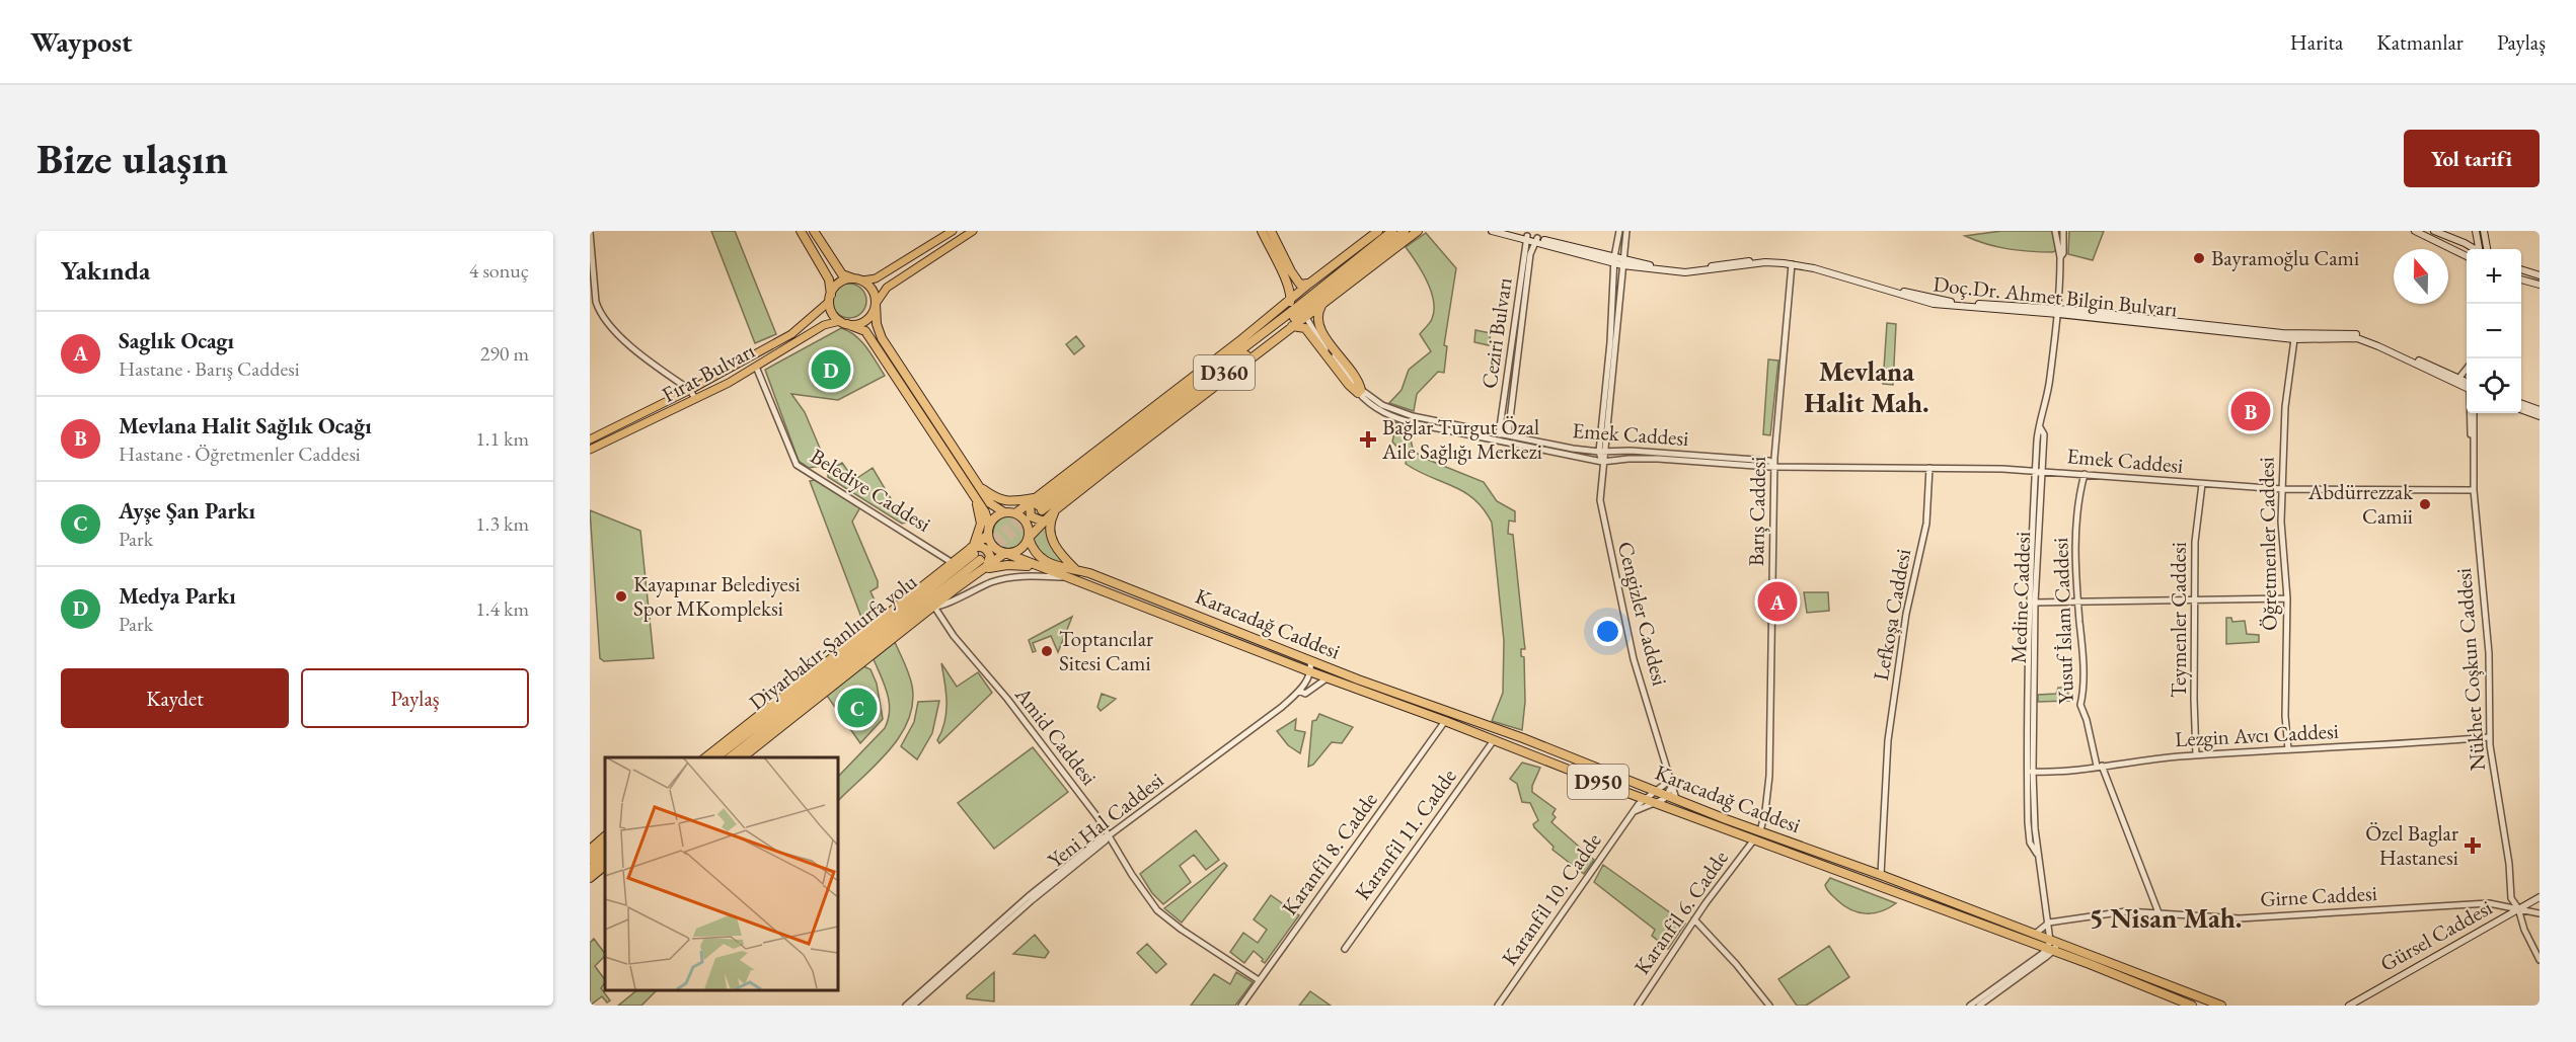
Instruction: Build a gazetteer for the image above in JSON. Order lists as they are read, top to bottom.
{
  "streets": {
    "highway": [
      "D360",
      "Karacadağ Caddesi",
      "Diyarbakır-Şanlıurfa yolu",
      "D950"
    ],
    "main road": ["Doç.Dr. Ahmet Bilgin Bulvarı", "Fırat Bulvarı", "Gürsel Caddesi"],
    "street": [
      "Ceziri Bulvarı",
      "Emek Caddesi",
      "Belediye Caddesi",
      "Barış Caddesi",
      "Öğretmenler Caddesi",
      "Medine Caddesi",
      "Cengizler Caddesi",
      "Lefkoşa Caddesi",
      "Teymenler Caddesi",
      "Yusuf İslam Caddesi",
      "Nükhet Coşkun Caddesi",
      "Lezgin Avcı Caddesi",
      "Amid Caddesi",
      "Yeni Hal Caddesi",
      "Karanfil 11. Cadde",
      "Karanfil 8. Cadde",
      "Girne Caddesi",
      "Karanfil 10. Cadde",
      "Karanfil 6. Cadde"
    ]
  },
  "crossings": [
    ["Doç.Dr. Ahmet Bilgin Bulvarı", "Ceziri Bulvarı"],
    ["Doç.Dr. Ahmet Bilgin Bulvarı", "Barış Caddesi"],
    ["Doç.Dr. Ahmet Bilgin Bulvarı", "Öğretmenler Caddesi"],
    ["Doç.Dr. Ahmet Bilgin Bulvarı", "Cengizler Caddesi"],
    ["Ceziri Bulvarı", "Emek Caddesi"],
    ["Fırat Bulvarı", "Belediye Caddesi"],
    ["Emek Caddesi", "Barış Caddesi"],
    ["Emek Caddesi", "Öğretmenler Caddesi"],
    ["Emek Caddesi", "Medine Caddesi"],
    ["Emek Caddesi", "Cengizler Caddesi"],
    ["Emek Caddesi", "Lefkoşa Caddesi"],
    ["Emek Caddesi", "Teymenler Caddesi"],
    ["Emek Caddesi", "Yusuf İslam Caddesi"],
    ["Emek Caddesi", "Nükhet Coşkun Caddesi"],
    ["Barış Caddesi", "Karacadağ Caddesi"],
    ["Öğretmenler Caddesi", "Lezgin Avcı Caddesi"],
    ["Medine Caddesi", "Lezgin Avcı Caddesi"],
    ["Cengizler Caddesi", "Karacadağ Caddesi"],
    ["Lefkoşa Caddesi", "Karacadağ Caddesi"],
    ["Teymenler Caddesi", "Lezgin Avcı Caddesi"],
    ["Yusuf İslam Caddesi", "Lezgin Avcı Caddesi"],
    ["Yusuf İslam Caddesi", "Girne Caddesi"],
    ["Karacadağ Caddesi", "Yeni Hal Caddesi"],
    ["Karacadağ Caddesi", "Karanfil 11. Cadde"],
    ["Karacadağ Caddesi", "Karanfil 8. Cadde"],
    ["Karacadağ Caddesi", "Karanfil 10. Cadde"],
    ["Karacadağ Caddesi", "Karanfil 6. Cadde"],
    ["Nükhet Coşkun Caddesi", "Lezgin Avcı Caddesi"],
    ["Nükhet Coşkun Caddesi", "Girne Caddesi"],
    ["Nükhet Coşkun Caddesi", "Gürsel Caddesi"],
    ["Amid Caddesi", "Yeni Hal Caddesi"],
    ["Amid Caddesi", "Karanfil 8. Cadde"],
    ["Girne Caddesi", "Gürsel Caddesi"]
  ],
  "districts": ["Mevlana Halit Mah.", "5 Nisan Mah."],
  "places": {
    "other": [
      "Bayramoğlu Cami",
      "Abdürrezzak Camii",
      "Kayapınar Belediyesi Spor MKompleksi",
      "Toptancılar Sitesi Cami"
    ],
    "health": ["Bağlar Turgut Özal Aile Sağlığı Merkezi", "Özel Baglar Hastanesi"]
  },
  "north": "top",
  "page": {
    "header": "Waypost",
    "nav": ["Harita", "Katmanlar", "Paylaş"],
    "buttons": [
      "Yol tarifi",
      ["Kaydet", "Paylaş"]
    ],
    "title": "Bize ulaşın",
    "heading": ["Yakında", "4 sonuç"],
    "map_buttons": ["+", "−"],
    "list": [
      {
        "mark": "A",
        "name": "Saglık Ocagı",
        "note": "Hastane · Barış Caddesi",
        "value": "290 m"
      },
      {
        "mark": "B",
        "name": "Mevlana Halit Sağlık Ocağı",
        "note": "Hastane · Öğretmenler Caddesi",
        "value": "1.1 km"
      },
      {
        "mark": "C",
        "name": "Ayşe Şan Parkı",
        "note": "Park",
        "value": "1.3 km"
      },
      {
        "mark": "D",
        "name": "Medya Parkı",
        "note": "Park",
        "value": "1.4 km"
      }
    ],
    "pins": [
      "D",
      "B",
      "A",
      "C"
    ]
  }
}
